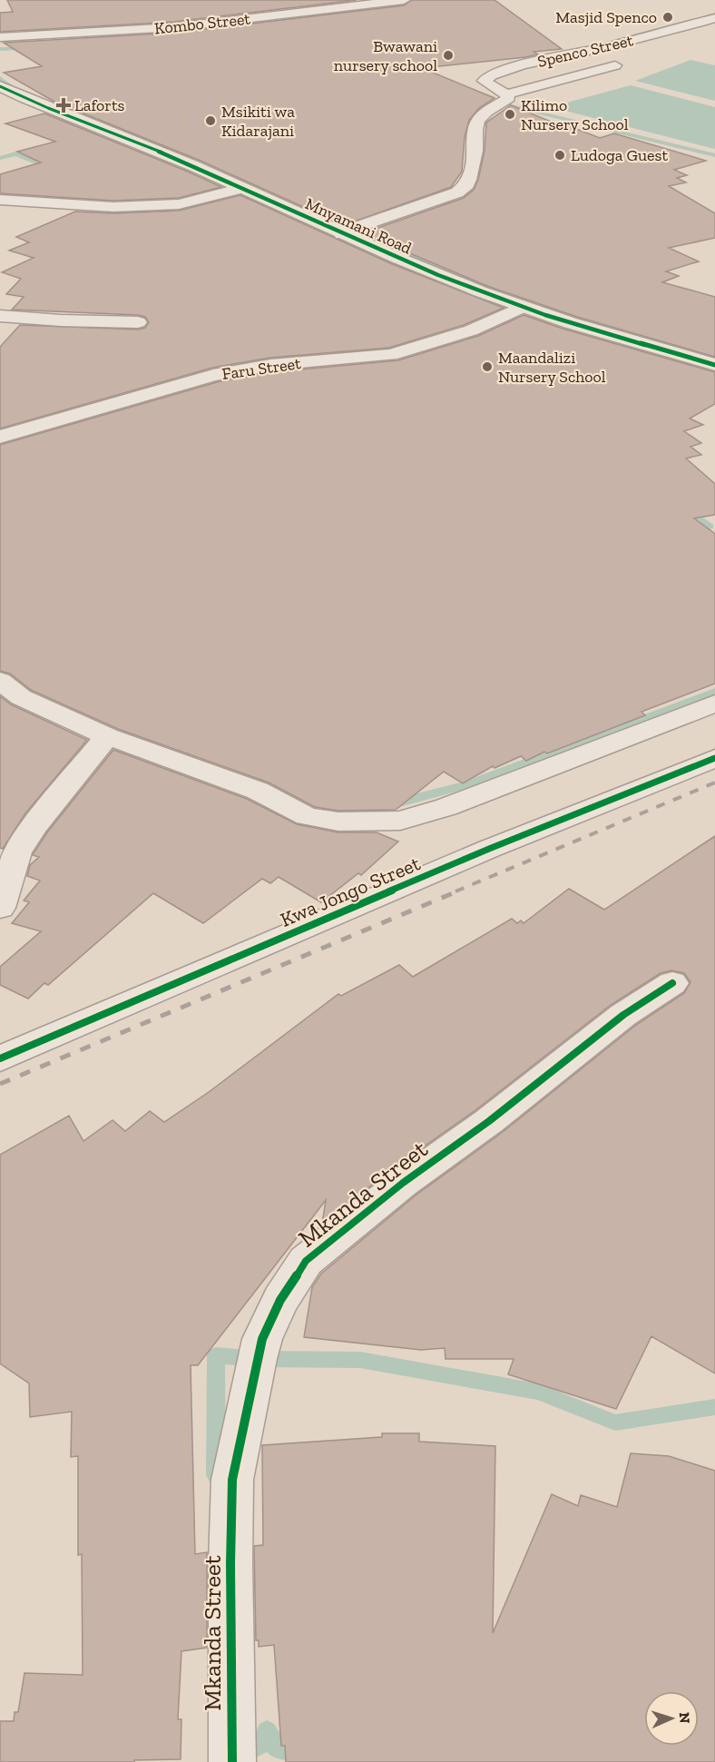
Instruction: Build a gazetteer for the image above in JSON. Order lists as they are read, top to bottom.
{
  "streets": {
    "street": [
      "Kombo Street",
      "Spenco Street",
      "Mnyamani Road",
      "Faru Street",
      "Kwa Jongo Street",
      "Mkanda Street"
    ]
  },
  "crossings": [
    ["Mnyamani Road", "Faru Street"]
  ],
  "places": {
    "other": [
      "Masjid Spenco",
      "Bwawani nursery school",
      "Kilimo Nursery School",
      "Msikiti wa Kidarajani",
      "Ludoga Guest",
      "Maandalizi Nursery School"
    ],
    "health": ["Laforts"]
  },
  "north": "right"
}
